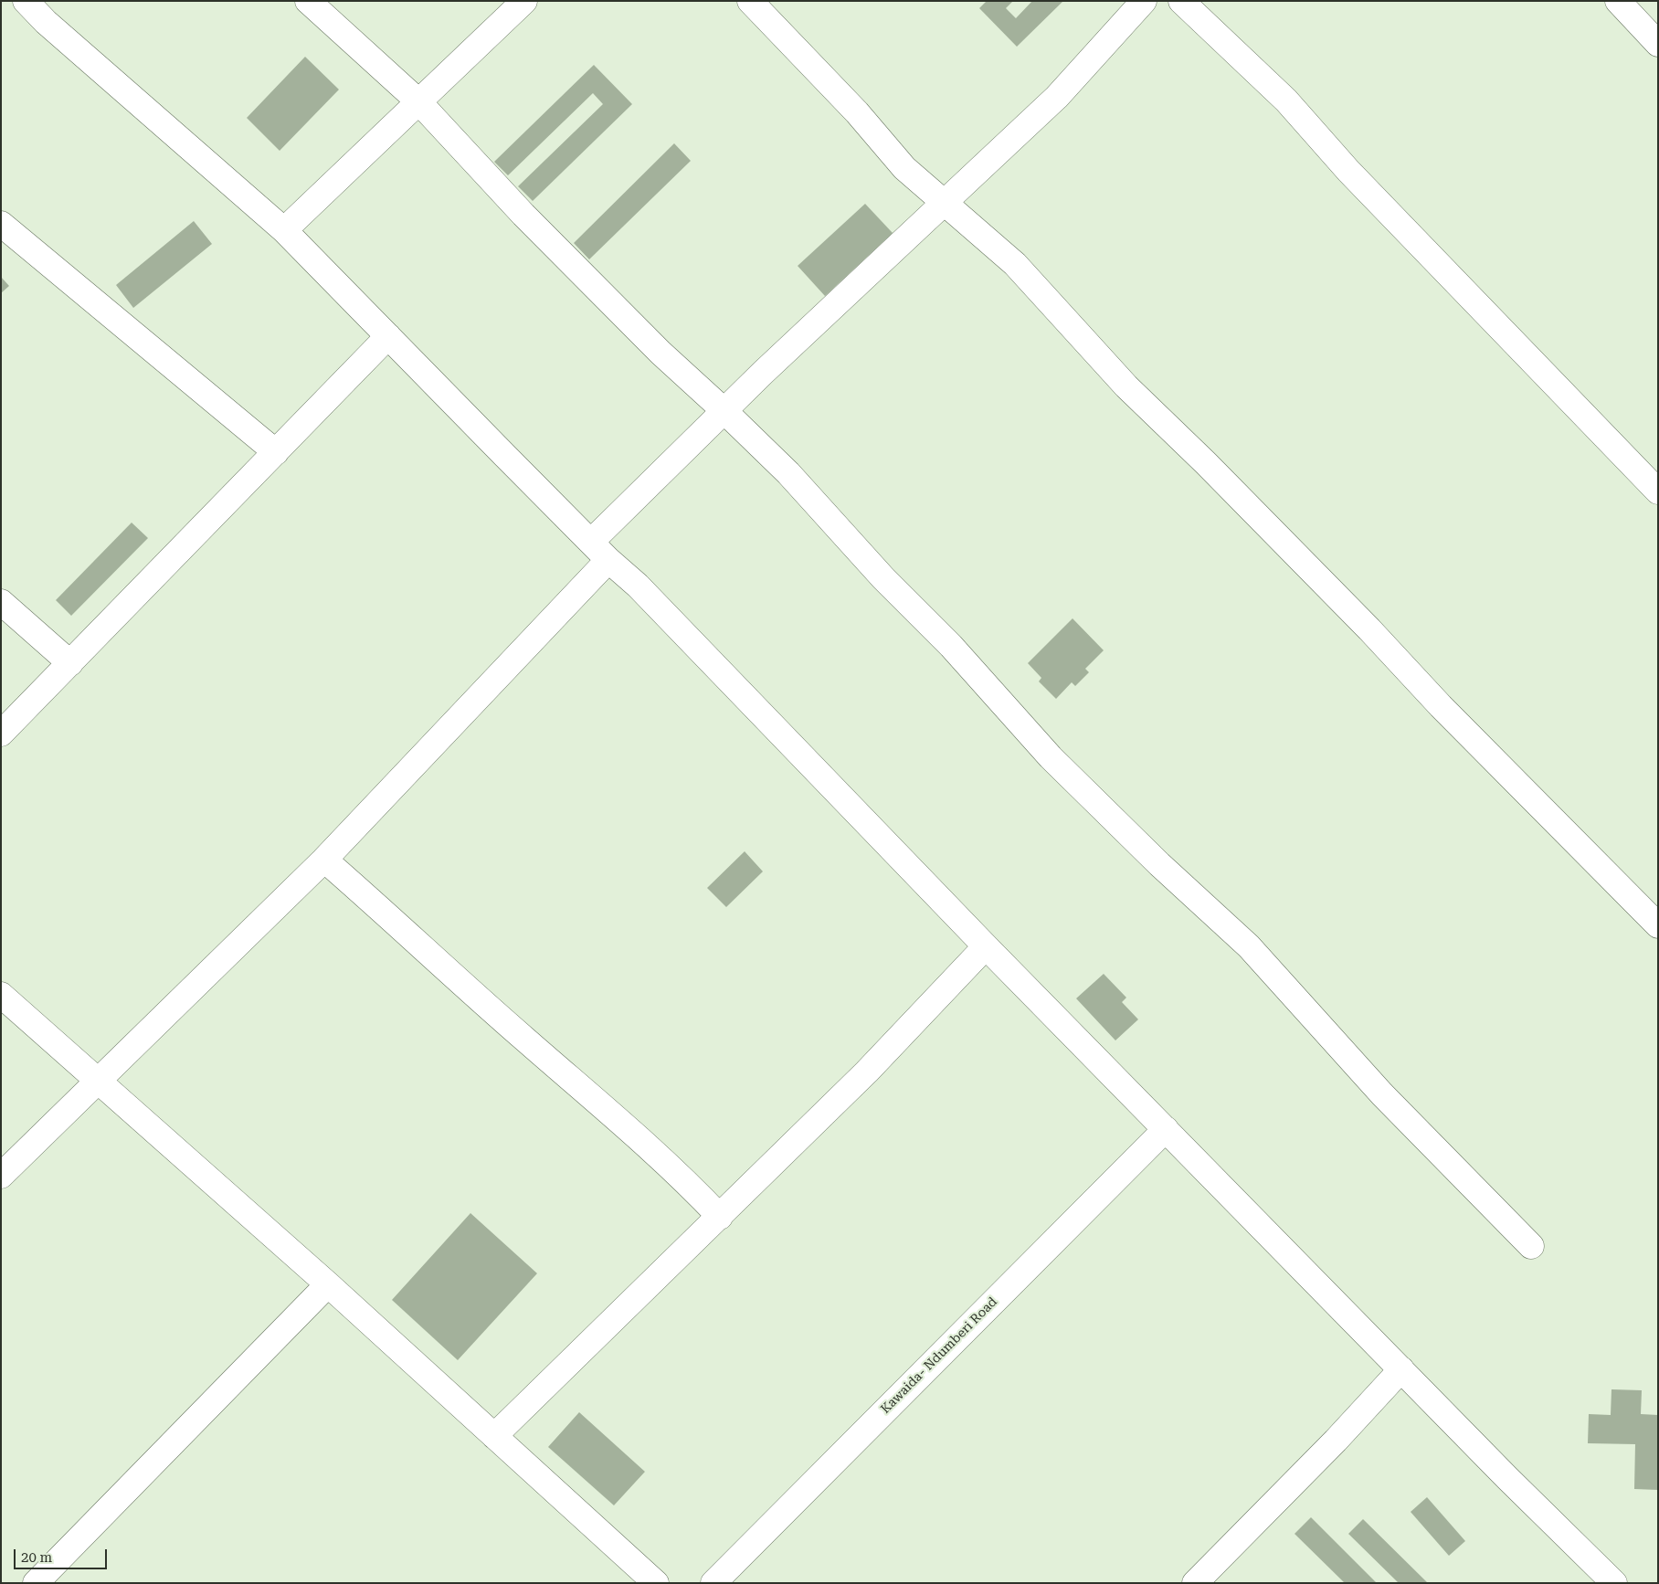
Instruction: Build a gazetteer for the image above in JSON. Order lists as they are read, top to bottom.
{
  "streets": {
    "street": ["Kawaida- Ndumberi Road"]
  },
  "scale_bar": "20 m"
}
